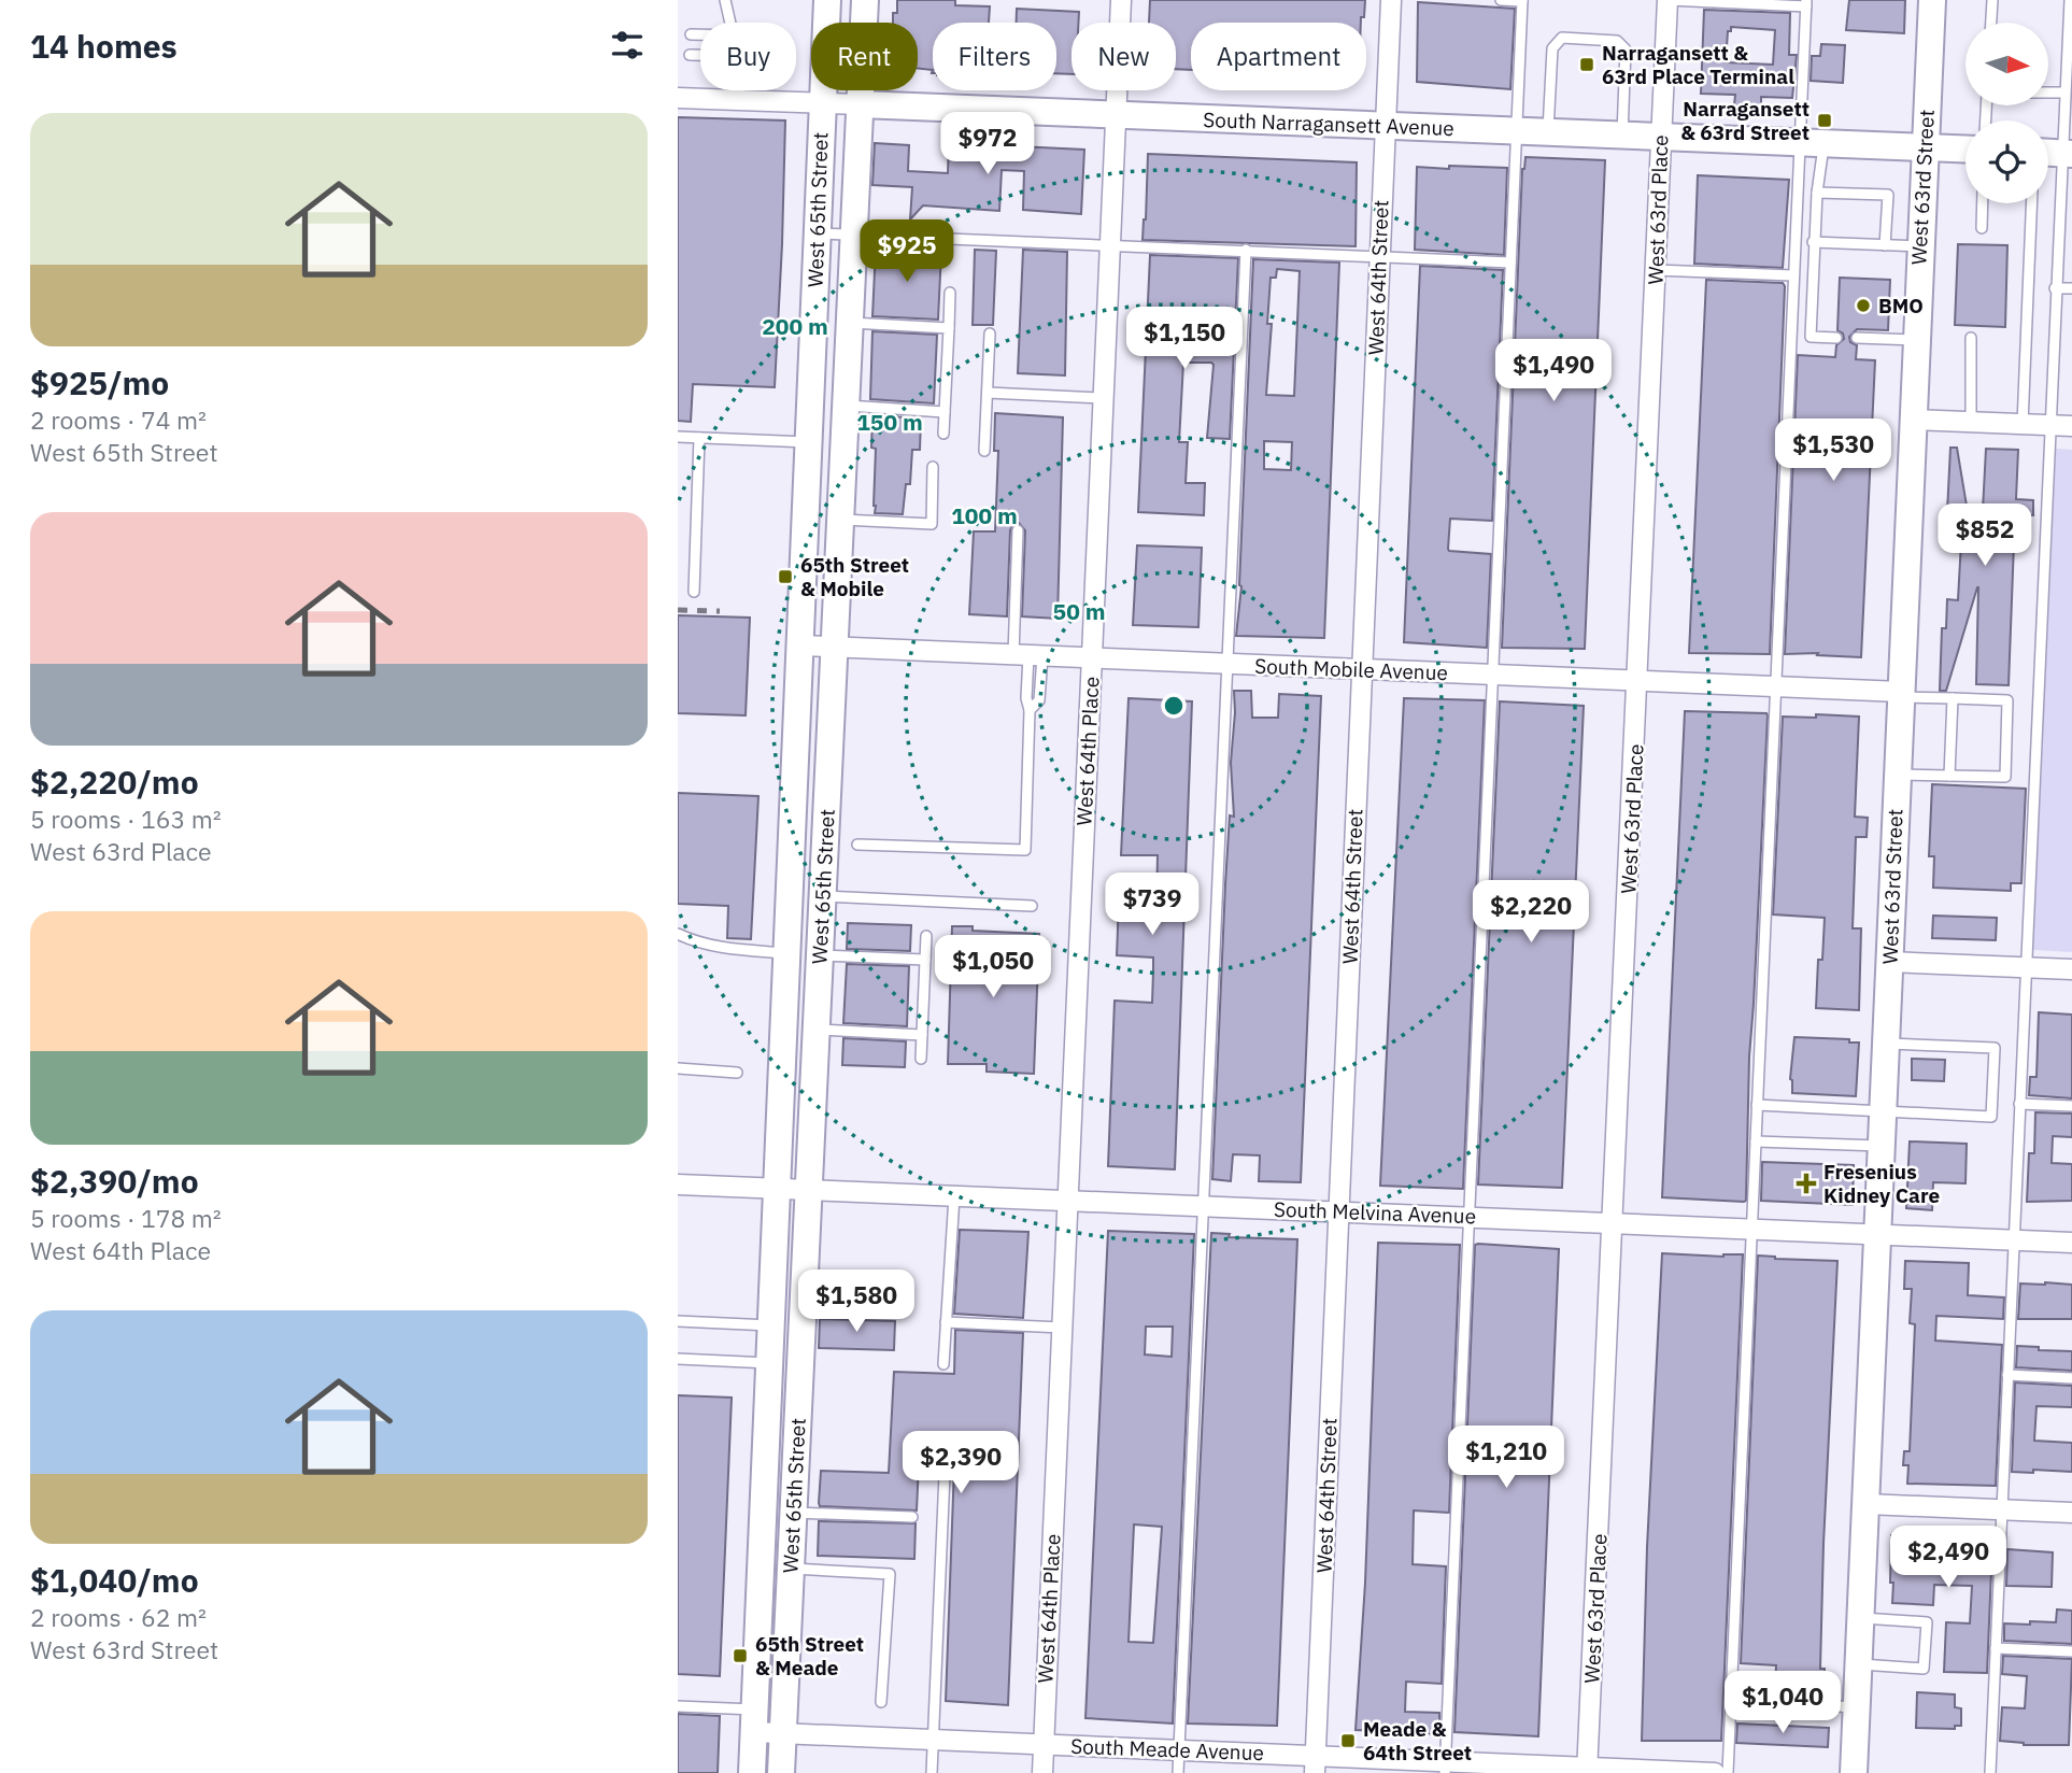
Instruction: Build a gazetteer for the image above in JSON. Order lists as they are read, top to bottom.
{
  "streets": {
    "street": [
      "South Narragansett Avenue",
      "West 63rd Street",
      "West 65th Street",
      "West 63rd Place",
      "West 64th Street",
      "South Mobile Avenue",
      "West 64th Place",
      "South Melvina Avenue",
      "South Meade Avenue"
    ]
  },
  "crossings": [
    ["South Narragansett Avenue", "West 63rd Street"],
    ["South Narragansett Avenue", "West 65th Street"],
    ["South Narragansett Avenue", "West 63rd Place"],
    ["South Narragansett Avenue", "West 64th Street"],
    ["South Narragansett Avenue", "West 64th Place"],
    ["West 63rd Street", "South Mobile Avenue"],
    ["West 63rd Street", "South Melvina Avenue"],
    ["West 65th Street", "South Mobile Avenue"],
    ["West 65th Street", "South Melvina Avenue"],
    ["West 65th Street", "South Meade Avenue"],
    ["West 63rd Place", "South Mobile Avenue"],
    ["West 63rd Place", "South Melvina Avenue"],
    ["West 63rd Place", "South Meade Avenue"],
    ["West 64th Street", "South Mobile Avenue"],
    ["West 64th Street", "South Melvina Avenue"],
    ["West 64th Street", "South Meade Avenue"],
    ["South Mobile Avenue", "West 64th Place"],
    ["West 64th Place", "South Melvina Avenue"],
    ["West 64th Place", "South Meade Avenue"]
  ],
  "places": {
    "transit": [
      "Narragansett & 63rd Place Terminal",
      "Narragansett & 63rd Street",
      "65th Street & Mobile",
      "65th Street & Meade",
      "Meade & 64th Street"
    ],
    "other": ["BMO"],
    "health": ["Fresenius Kidney Care"]
  },
  "north": "right",
  "page": {
    "heading": "14 homes",
    "chip": [
      "Buy",
      "Rent",
      "Filters",
      "New",
      "Apartment"
    ],
    "list": [
      {
        "name": "$925/mo",
        "note": "2 rooms · 74 m² · West 65th Street"
      },
      {
        "name": "$2,220/mo",
        "note": "5 rooms · 163 m² · West 63rd Place"
      },
      {
        "name": "$2,390/mo",
        "note": "5 rooms · 178 m² · West 64th Place"
      },
      {
        "name": "$1,040/mo",
        "note": "2 rooms · 62 m² · West 63rd Street"
      }
    ],
    "price": [
      "$972",
      "$925",
      "$1,150",
      "$1,490",
      "$1,530",
      "$852",
      "$739",
      "$2,220",
      "$1,050",
      "$1,580",
      "$1,210",
      "$2,390",
      "$2,490",
      "$1,040"
    ]
  },
  "rings": [
    "200 m",
    "150 m",
    "100 m",
    "50 m"
  ]
}
